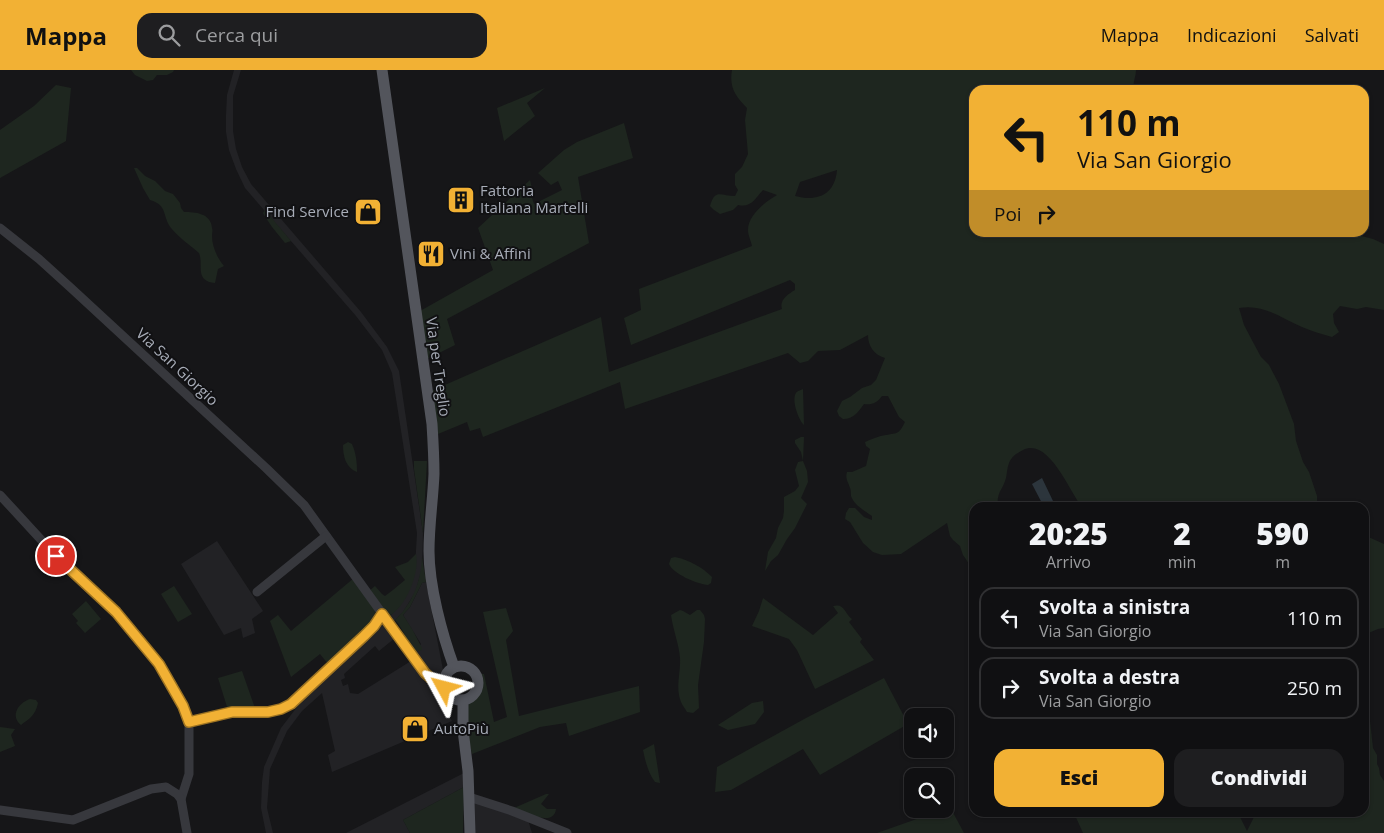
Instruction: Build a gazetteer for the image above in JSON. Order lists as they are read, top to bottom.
{
  "streets": {
    "main road": ["Via per Treglio"],
    "street": ["Via San Giorgio"]
  },
  "crossings": [
    ["Via San Giorgio", "Via per Treglio"]
  ],
  "places": {
    "building": ["Fattoria Italiana Martelli"],
    "shop": ["Find Service", "AutoPiù"],
    "restaurant": ["Vini & Affini"]
  },
  "page": {
    "header": "Mappa",
    "search": "Cerca qui",
    "nav": ["Mappa", "Indicazioni", "Salvati"],
    "turn": ["110 m", "Via San Giorgio"],
    "then": "Poi",
    "eta": [
      "20:25",
      "Arrivo",
      "2",
      "min",
      "590",
      "m"
    ],
    "list": [
      {
        "name": "Svolta a sinistra",
        "note": "Via San Giorgio",
        "value": "110 m"
      },
      {
        "name": "Svolta a destra",
        "note": "Via San Giorgio",
        "value": "250 m"
      }
    ],
    "buttons": ["Esci", "Condividi"]
  }
}
